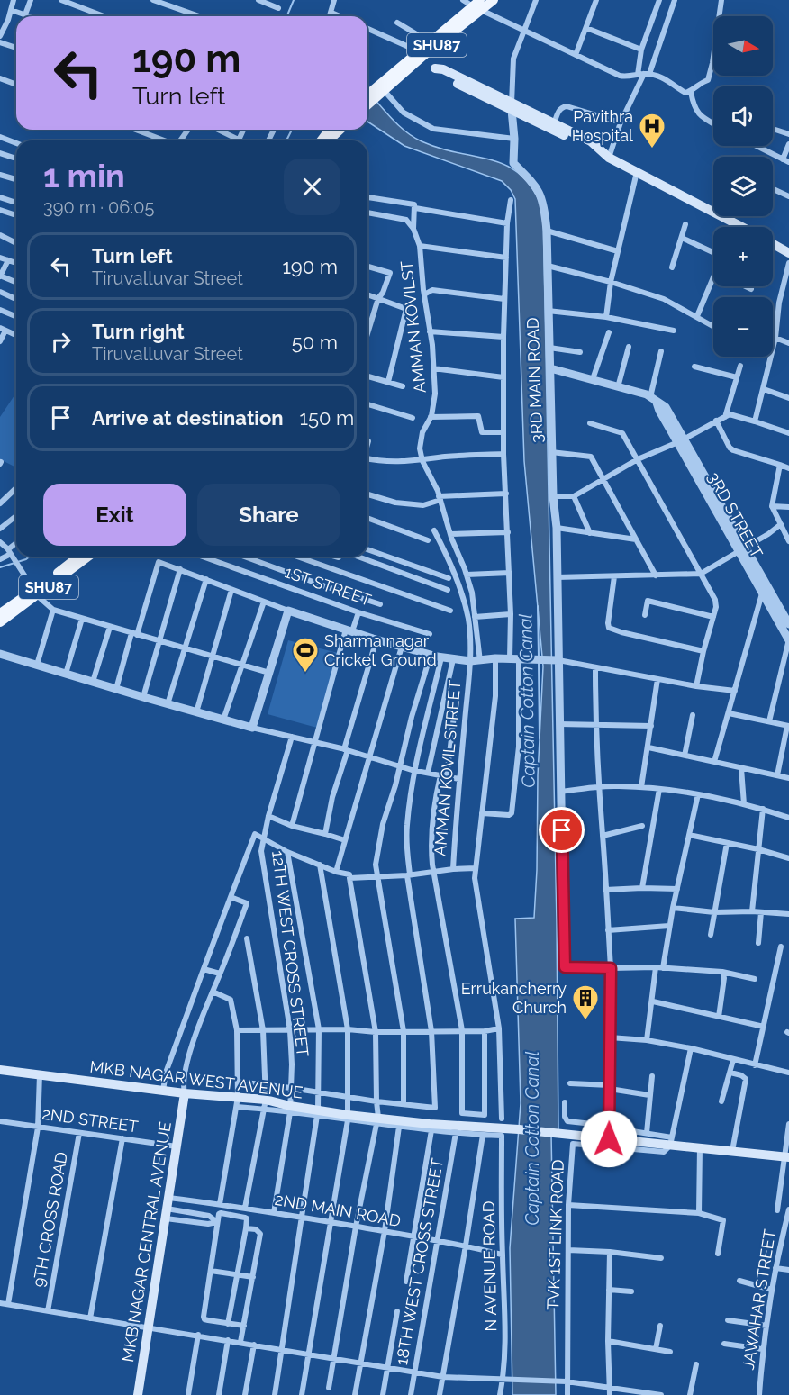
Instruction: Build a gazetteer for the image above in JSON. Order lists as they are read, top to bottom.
{
  "streets": {
    "main road": ["SHU87", "MKB NAGAR WEST AVENUE", "MKB NAGAR CENTRAL AVENUE"],
    "street": [
      "AMMAN KOVILST",
      "3RD MAIN ROAD",
      "3RD STREET",
      "1ST STREET",
      "AMMAN KOVIL STREET",
      "12TH WEST CROSS STREET",
      "2ND STREET",
      "2ND MAIN ROAD",
      "9TH CROSS ROAD",
      "TVK 1ST LINK ROAD",
      "18TH WEST CROSS STREET",
      "N AVENUE ROAD",
      "JAWAHAR STREET"
    ]
  },
  "crossings": [
    ["12TH WEST CROSS STREET", "MKB NAGAR WEST AVENUE"],
    ["12TH WEST CROSS STREET", "2ND MAIN ROAD"],
    ["MKB NAGAR WEST AVENUE", "TVK 1ST LINK ROAD"],
    ["MKB NAGAR WEST AVENUE", "MKB NAGAR CENTRAL AVENUE"],
    ["2ND STREET", "9TH CROSS ROAD"],
    ["2ND STREET", "MKB NAGAR CENTRAL AVENUE"],
    ["2ND MAIN ROAD", "MKB NAGAR CENTRAL AVENUE"],
    ["2ND MAIN ROAD", "18TH WEST CROSS STREET"],
    ["2ND MAIN ROAD", "N AVENUE ROAD"]
  ],
  "water": ["Captain Cotton Canal"],
  "places": {
    "hospital": ["Pavithra Hospital"],
    "sports": ["Sharma nagar Cricket Ground"],
    "building": ["Errukancherry Church"]
  },
  "north": "right",
  "page": {
    "map_buttons": ["+", "−"],
    "turn": ["190 m", "Turn left"],
    "heading": ["1 min", "390 m · 06:05"],
    "list": [
      {
        "name": "Turn left",
        "note": "Tiruvalluvar Street",
        "value": "190 m"
      },
      {
        "name": "Turn right",
        "note": "Tiruvalluvar Street",
        "value": "50 m"
      },
      {
        "name": "Arrive at destination",
        "value": "150 m"
      }
    ],
    "buttons": ["Exit", "Share"]
  }
}
